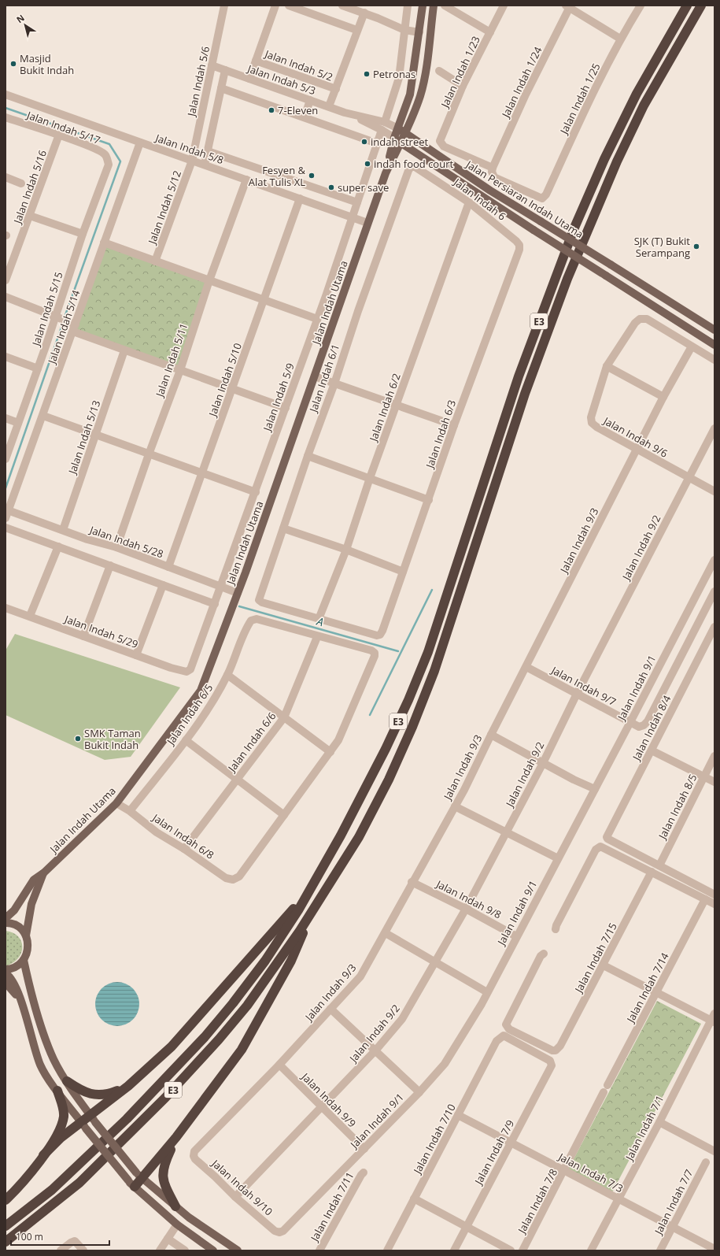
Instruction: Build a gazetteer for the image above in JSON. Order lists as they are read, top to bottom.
{
  "streets": {
    "highway": ["E3"],
    "main road": ["Jalan Persiaran Indah Utama", "Jalan Indah Utama"],
    "street": [
      "Jalan Indah 5/2",
      "Jalan Indah 1/23",
      "Jalan Indah 5/3",
      "Jalan Indah 5/6",
      "Jalan Indah 1/24",
      "Jalan Indah 1/25",
      "Jalan Indah 5/17",
      "Jalan Indah 5/8",
      "Jalan Indah 5/16",
      "Jalan Indah 6",
      "Jalan Indah 5/12",
      "Jalan Indah 5/15",
      "Jalan Indah 5/14",
      "Jalan Indah 5/11",
      "Jalan Indah 6/1",
      "Jalan Indah 5/10",
      "Jalan Indah 5/9",
      "Jalan Indah 6/2",
      "Jalan Indah 6/3",
      "Jalan Indah 5/13",
      "Jalan Indah 9/6",
      "Jalan Indah 9/3",
      "Jalan Indah 5/28",
      "Jalan Indah 9/2",
      "Jalan Indah 5/29",
      "Jalan Indah 9/7",
      "Jalan Indah 9/1",
      "Jalan Indah 6/5",
      "Jalan Indah 8/4",
      "Jalan Indah 6/6",
      "Jalan Indah 8/5",
      "Jalan Indah 6/8",
      "Jalan Indah 9/8",
      "Jalan Indah 7/15",
      "Jalan Indah 7/14",
      "Jalan Indah 9/9",
      "Jalan Indah 7/1",
      "Jalan Indah 7/10",
      "Jalan Indah 7/9",
      "Jalan Indah 7/3",
      "Jalan Indah 9/10",
      "Jalan Indah 7/8",
      "Jalan Indah 7/7",
      "Jalan Indah 7/11"
    ]
  },
  "crossings": [
    ["Jalan Indah 1/23", "Jalan Indah 1/24"],
    ["Jalan Indah 1/23", "Jalan Indah 1/25"],
    ["Jalan Indah 5/3", "Jalan Indah 5/6"],
    ["Jalan Indah 5/3", "Jalan Persiaran Indah Utama"],
    ["Jalan Indah 5/3", "Jalan Indah Utama"],
    ["Jalan Indah 5/3", "Jalan Indah 5/9"],
    ["Jalan Indah 5/6", "Jalan Indah 5/8"],
    ["Jalan Indah 5/6", "Jalan Indah 5/12"],
    ["Jalan Indah 1/24", "Jalan Indah 1/25"],
    ["Jalan Indah 5/17", "Jalan Indah 5/16"],
    ["Jalan Indah 5/17", "Jalan Indah 5/15"],
    ["Jalan Indah 5/8", "Jalan Indah 5/12"],
    ["Jalan Indah 5/8", "Jalan Indah Utama"],
    ["Jalan Indah 5/8", "Jalan Indah 5/14"],
    ["Jalan Indah 5/8", "Jalan Indah 5/11"],
    ["Jalan Indah 5/8", "Jalan Indah 5/10"],
    ["Jalan Indah 5/8", "Jalan Indah 5/9"],
    ["Jalan Indah 6", "Jalan Indah 6/1"],
    ["Jalan Indah 6", "Jalan Indah 6/2"],
    ["Jalan Indah 6", "Jalan Indah 6/3"],
    ["Jalan Persiaran Indah Utama", "Jalan Indah Utama"],
    ["Jalan Indah Utama", "Jalan Indah 5/28"],
    ["Jalan Indah Utama", "Jalan Indah 6/8"],
    ["Jalan Indah 5/14", "Jalan Indah 5/28"],
    ["Jalan Indah 5/11", "Jalan Indah 5/28"],
    ["Jalan Indah 6/1", "Jalan Indah 6/2"],
    ["Jalan Indah 6/1", "Jalan Indah 6/3"],
    ["Jalan Indah 5/10", "Jalan Indah 5/28"],
    ["Jalan Indah 5/9", "Jalan Indah 5/28"],
    ["Jalan Indah 5/9", "Jalan Indah 5/29"],
    ["Jalan Indah 6/2", "Jalan Indah 6/3"],
    ["Jalan Indah 5/13", "Jalan Indah 5/28"],
    ["Jalan Indah 9/6", "Jalan Indah 9/3"],
    ["Jalan Indah 9/6", "Jalan Indah 9/2"],
    ["Jalan Indah 9/3", "Jalan Indah 9/7"],
    ["Jalan Indah 9/3", "Jalan Indah 9/8"],
    ["Jalan Indah 9/3", "Jalan Indah 9/9"],
    ["Jalan Indah 9/3", "Jalan Indah 9/10"],
    ["Jalan Indah 9/2", "Jalan Indah 9/7"],
    ["Jalan Indah 9/2", "Jalan Indah 9/8"],
    ["Jalan Indah 9/2", "Jalan Indah 9/9"],
    ["Jalan Indah 9/2", "Jalan Indah 9/10"],
    ["Jalan Indah 9/7", "Jalan Indah 9/1"],
    ["Jalan Indah 9/1", "Jalan Indah 9/8"],
    ["Jalan Indah 9/1", "Jalan Indah 9/9"],
    ["Jalan Indah 9/1", "Jalan Indah 9/10"],
    ["Jalan Indah 6/5", "Jalan Indah 6/6"],
    ["Jalan Indah 6/5", "Jalan Indah 6/8"],
    ["Jalan Indah 8/4", "Jalan Indah 8/5"],
    ["Jalan Indah 6/6", "Jalan Indah 6/8"],
    ["Jalan Indah 7/1", "Jalan Indah 7/3"],
    ["Jalan Indah 7/10", "Jalan Indah 7/9"],
    ["Jalan Indah 7/10", "Jalan Indah 7/3"],
    ["Jalan Indah 7/9", "Jalan Indah 7/3"],
    ["Jalan Indah 7/3", "Jalan Indah 7/8"],
    ["Jalan Indah 7/3", "Jalan Indah 7/7"]
  ],
  "water": ["A"],
  "places": [
    "Masjid Bukit Indah",
    "Petronas",
    "7-Eleven",
    "indah street",
    "indah food court",
    "Fesyen & Alat Tulis XL",
    "super save",
    "SJK (T) Bukit Serampang",
    "SMK Taman Bukit Indah"
  ],
  "scale_bar": "100 m",
  "north": "top left"
}
